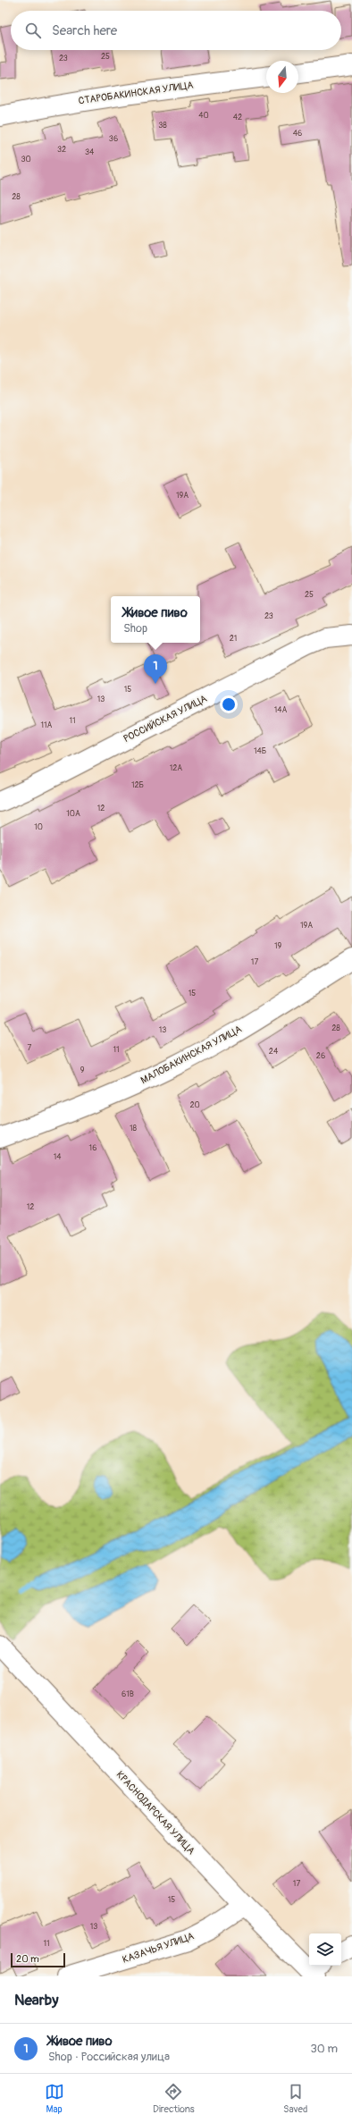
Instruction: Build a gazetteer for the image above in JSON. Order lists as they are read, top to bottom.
{
  "streets": {
    "street": [
      "СТАРОБАКИНСКАЯ УЛИЦА",
      "РОССИЙСКАЯ УЛИЦА",
      "МАЛОБАКИНСКАЯ УЛИЦА",
      "КРАСНОДАРСКАЯ УЛИЦА",
      "КАЗАЧЬЯ УЛИЦА"
    ]
  },
  "crossings": [
    ["КРАСНОДАРСКАЯ УЛИЦА", "КАЗАЧЬЯ УЛИЦА"]
  ],
  "house_numbers": [
    "25",
    "23",
    "40",
    "42",
    "38",
    "46",
    "36",
    "32",
    "34",
    "30",
    "28",
    "19А",
    "25",
    "23",
    "21",
    "15",
    "13",
    "14А",
    "11",
    "11А",
    "14Б",
    "12А",
    "12Б",
    "12",
    "10А",
    "10",
    "19А",
    "19",
    "17",
    "15",
    "28",
    "13",
    "7",
    "11",
    "24",
    "26",
    "9",
    "20",
    "18",
    "16",
    "14",
    "12",
    "61В",
    "17",
    "15",
    "13",
    "11"
  ],
  "scale_bar": "20 m",
  "north": "bottom",
  "page": {
    "search": "Search here",
    "popup": ["Живое пиво", "Shop"],
    "pins": "1",
    "scale": "20 m",
    "heading": "Nearby",
    "list": [
      {
        "mark": "1",
        "name": "Живое пиво",
        "note": "Shop · Российская улица",
        "value": "30 m"
      }
    ],
    "nav": ["Map", "Directions", "Saved"]
  }
}
